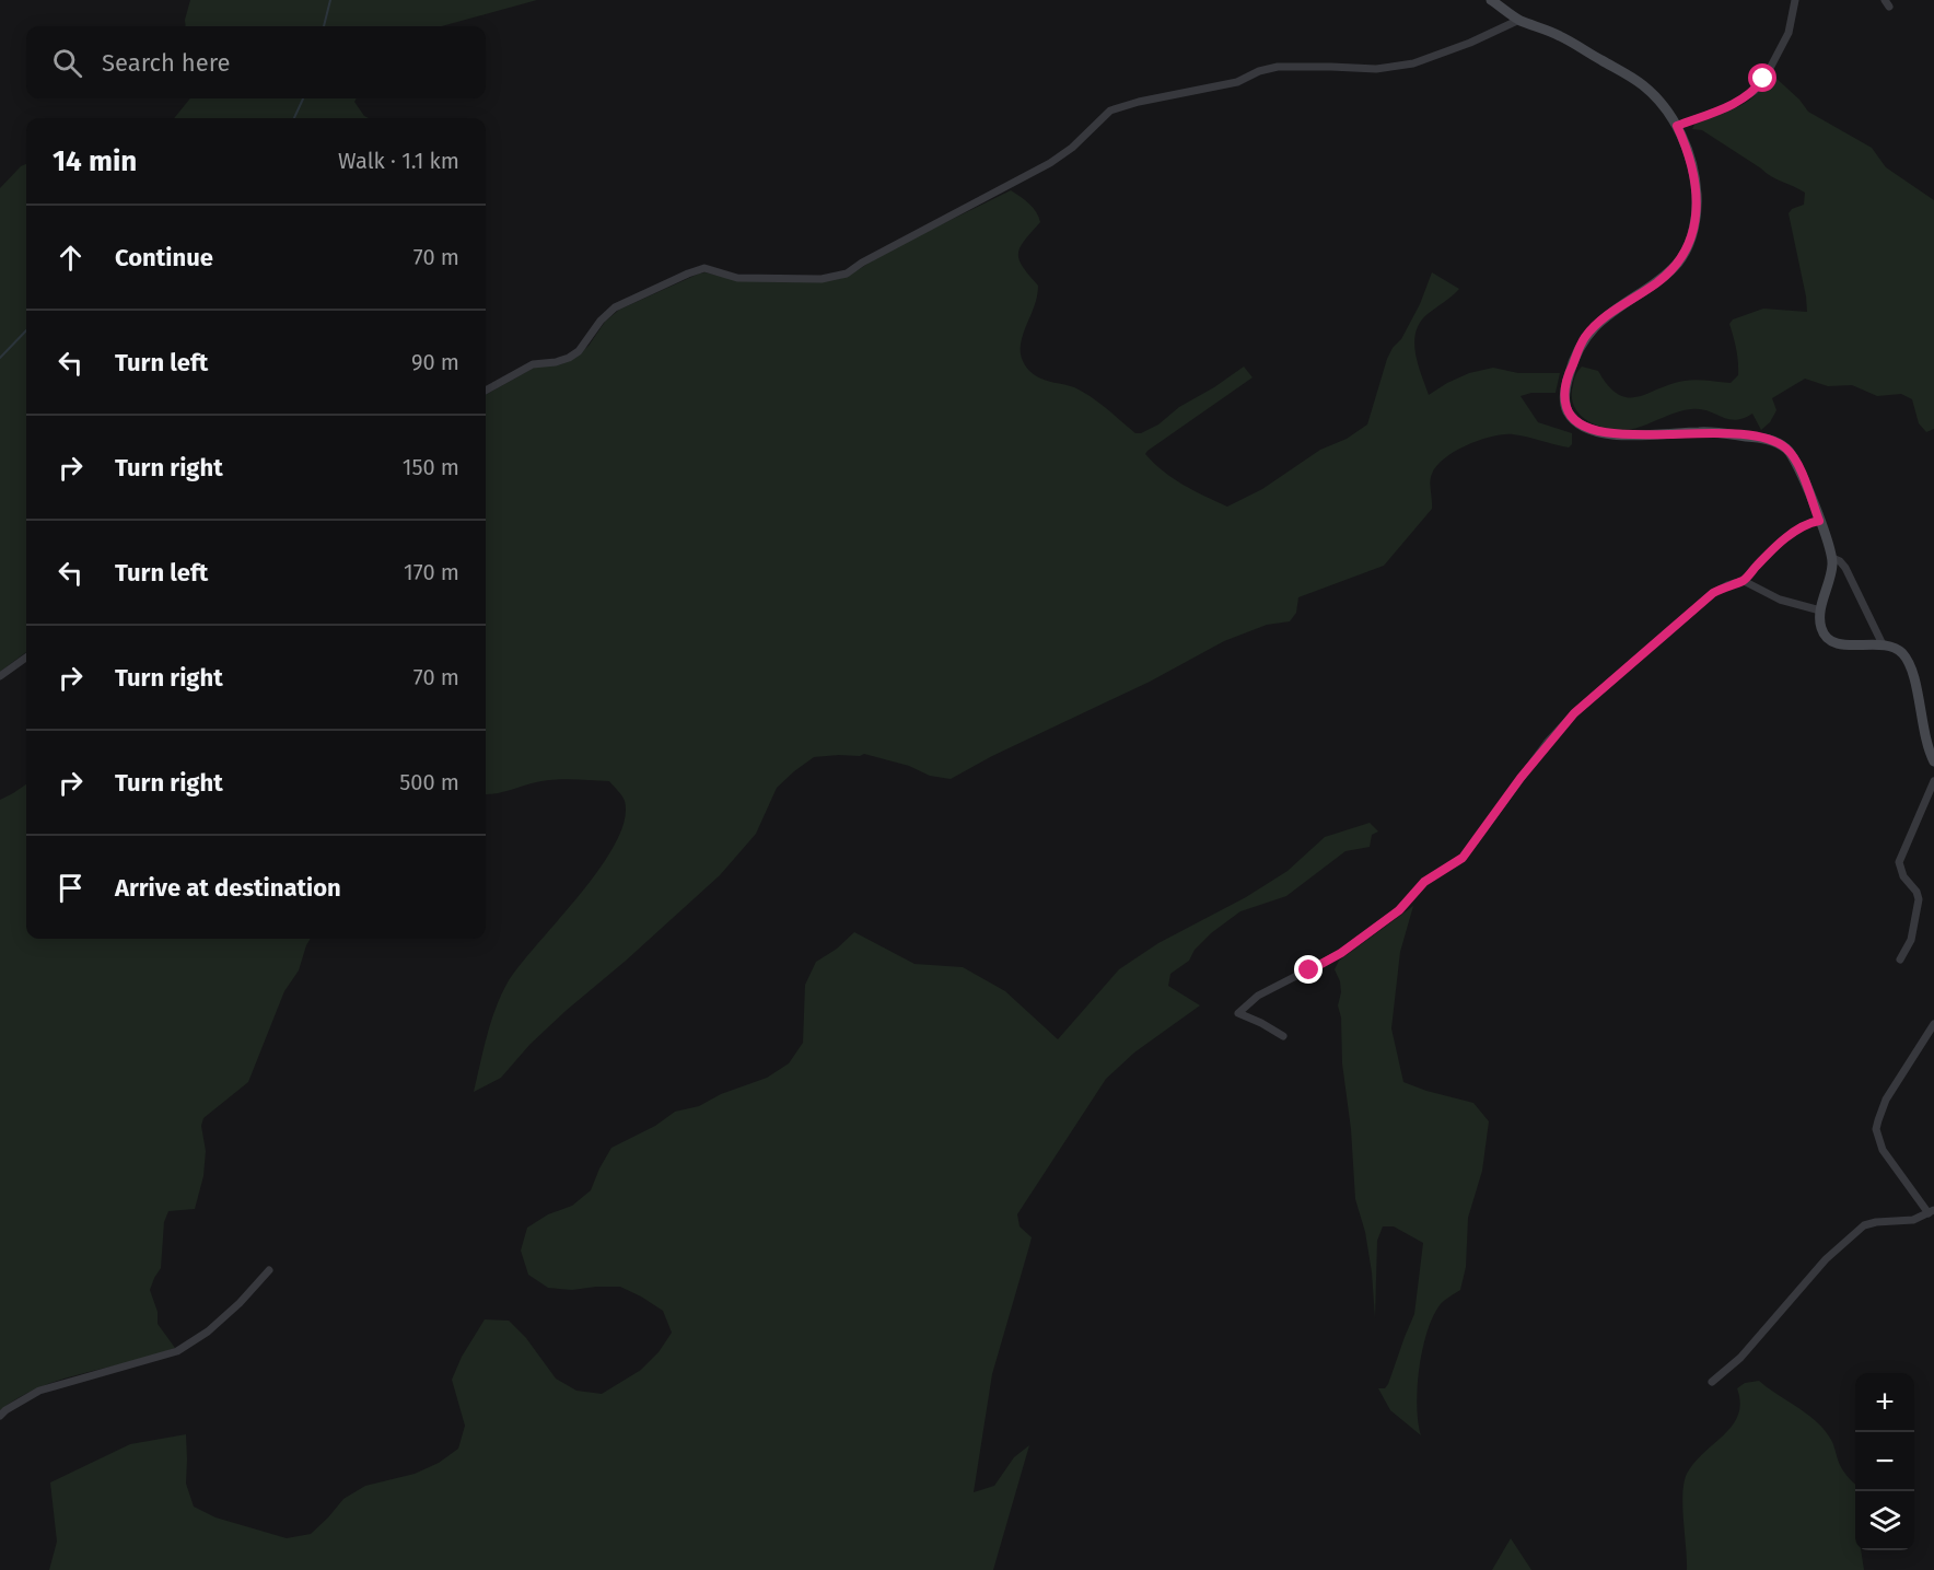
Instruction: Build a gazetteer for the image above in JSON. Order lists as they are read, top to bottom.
{
  "page": {
    "search": "Search here",
    "heading": ["14 min", "Walk · 1.1 km"],
    "list": [
      ["Continue", "70 m"],
      ["Turn left", "90 m"],
      ["Turn right", "150 m"],
      ["Turn left", "170 m"],
      ["Turn right", "70 m"],
      ["Turn right", "500 m"],
      "Arrive at destination"
    ],
    "map_buttons": ["+", "−"]
  }
}
